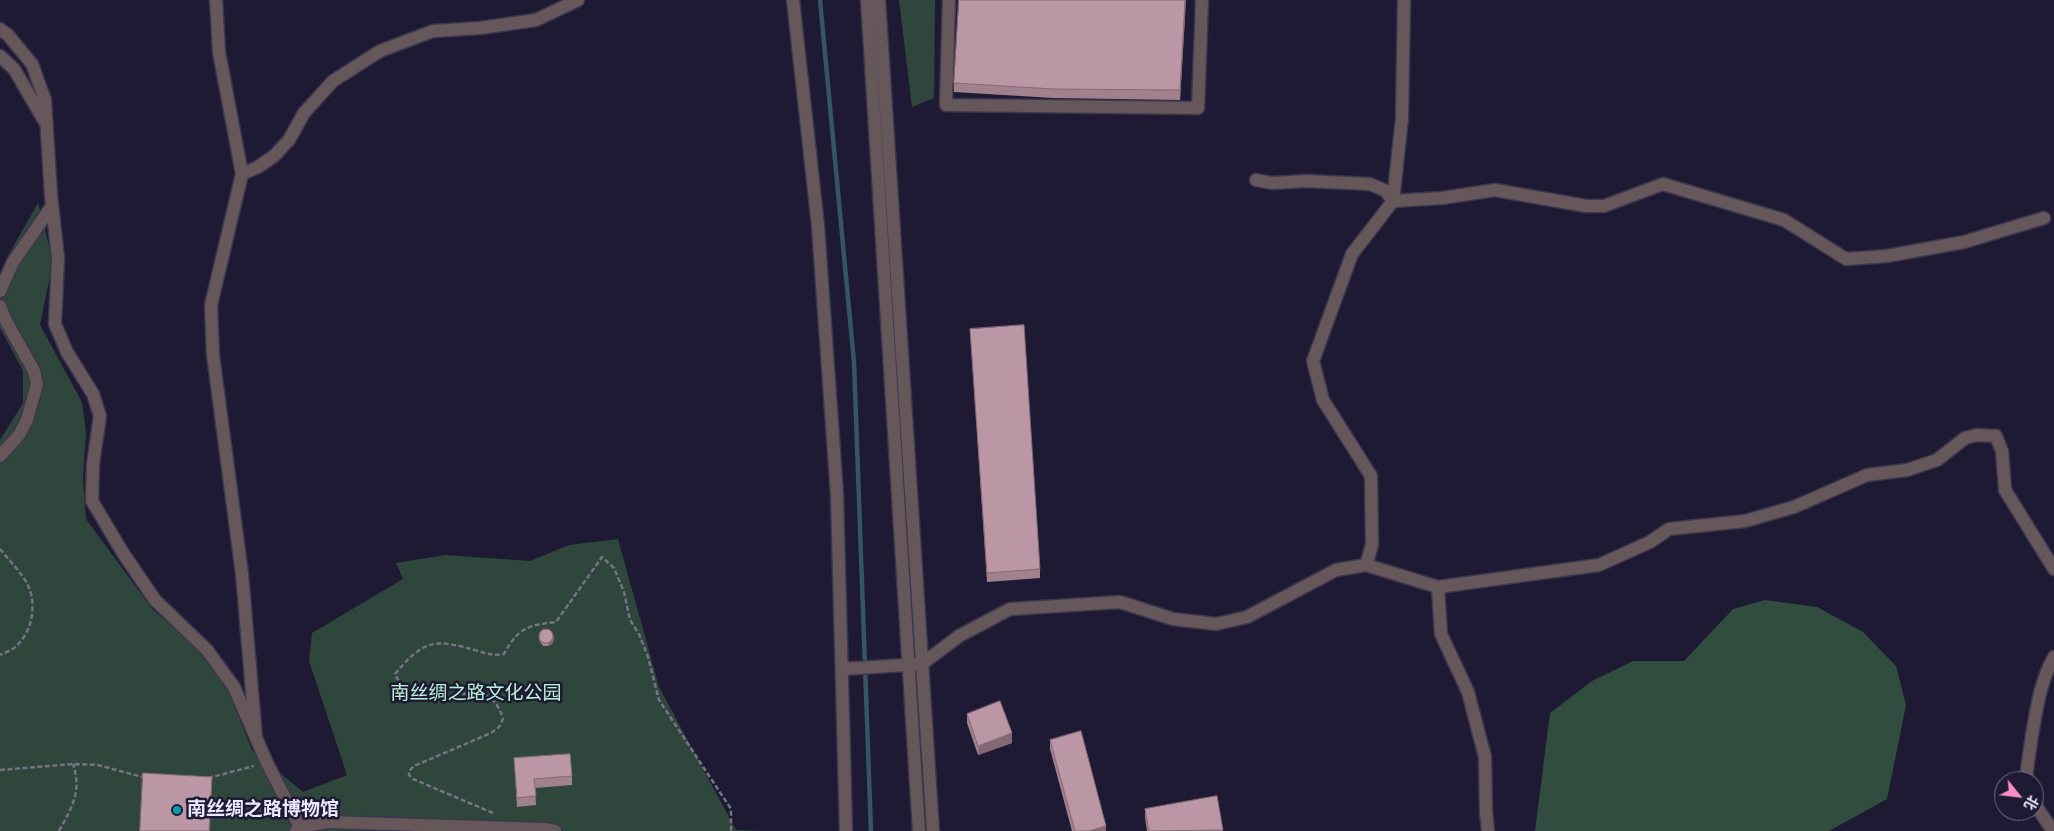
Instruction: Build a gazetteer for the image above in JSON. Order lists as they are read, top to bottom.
{
  "parks": ["南丝绸之路文化公园"],
  "places": ["南丝绸之路博物馆"],
  "north": "bottom right"
}
